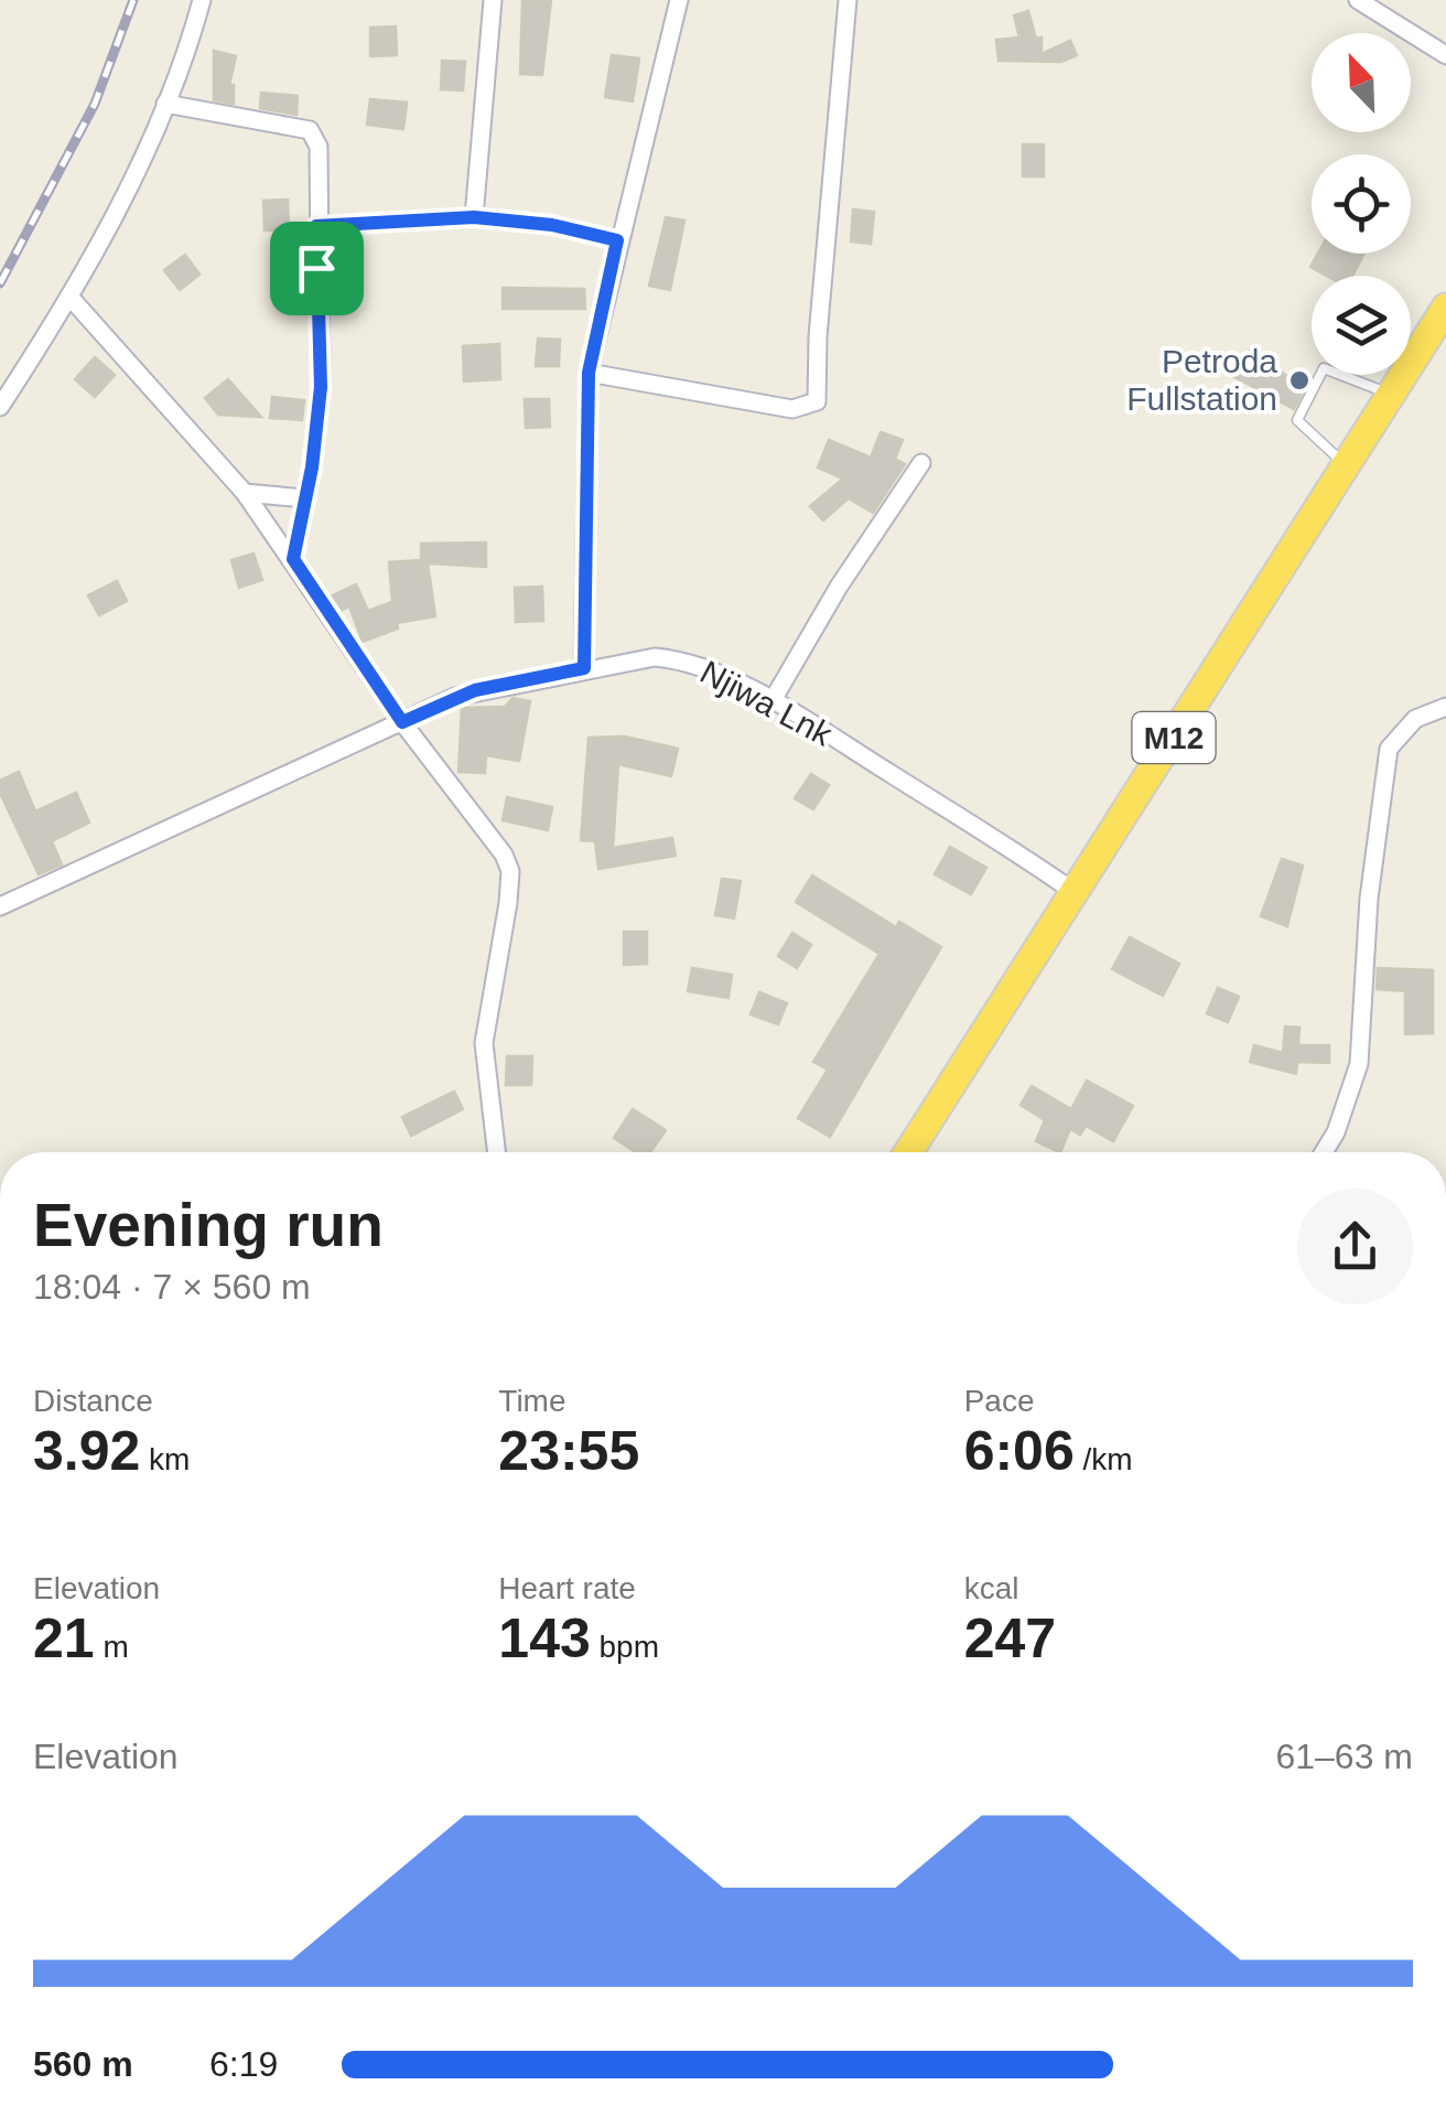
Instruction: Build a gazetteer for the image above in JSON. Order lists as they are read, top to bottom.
{
  "streets": {
    "highway": ["M12"],
    "street": ["Njiwa Lnk"]
  },
  "crossings": [
    ["Njiwa Lnk", "M12"]
  ],
  "places": ["Petroda Fullstation"],
  "north": "top left",
  "page": {
    "heading": ["Evening run", "18:04 · 7 × 560 m"],
    "stats": [
      ["Distance", "3.92 km"],
      ["Time", "23:55"],
      ["Pace", "6:06 /km"],
      ["Elevation", "21 m"],
      ["Heart rate", "143 bpm"],
      ["kcal", "247"]
    ],
    "chart": ["Elevation", "61–63 m"],
    "list": [
      {
        "name": "560 m",
        "note": "6:19"
      }
    ]
  }
}
